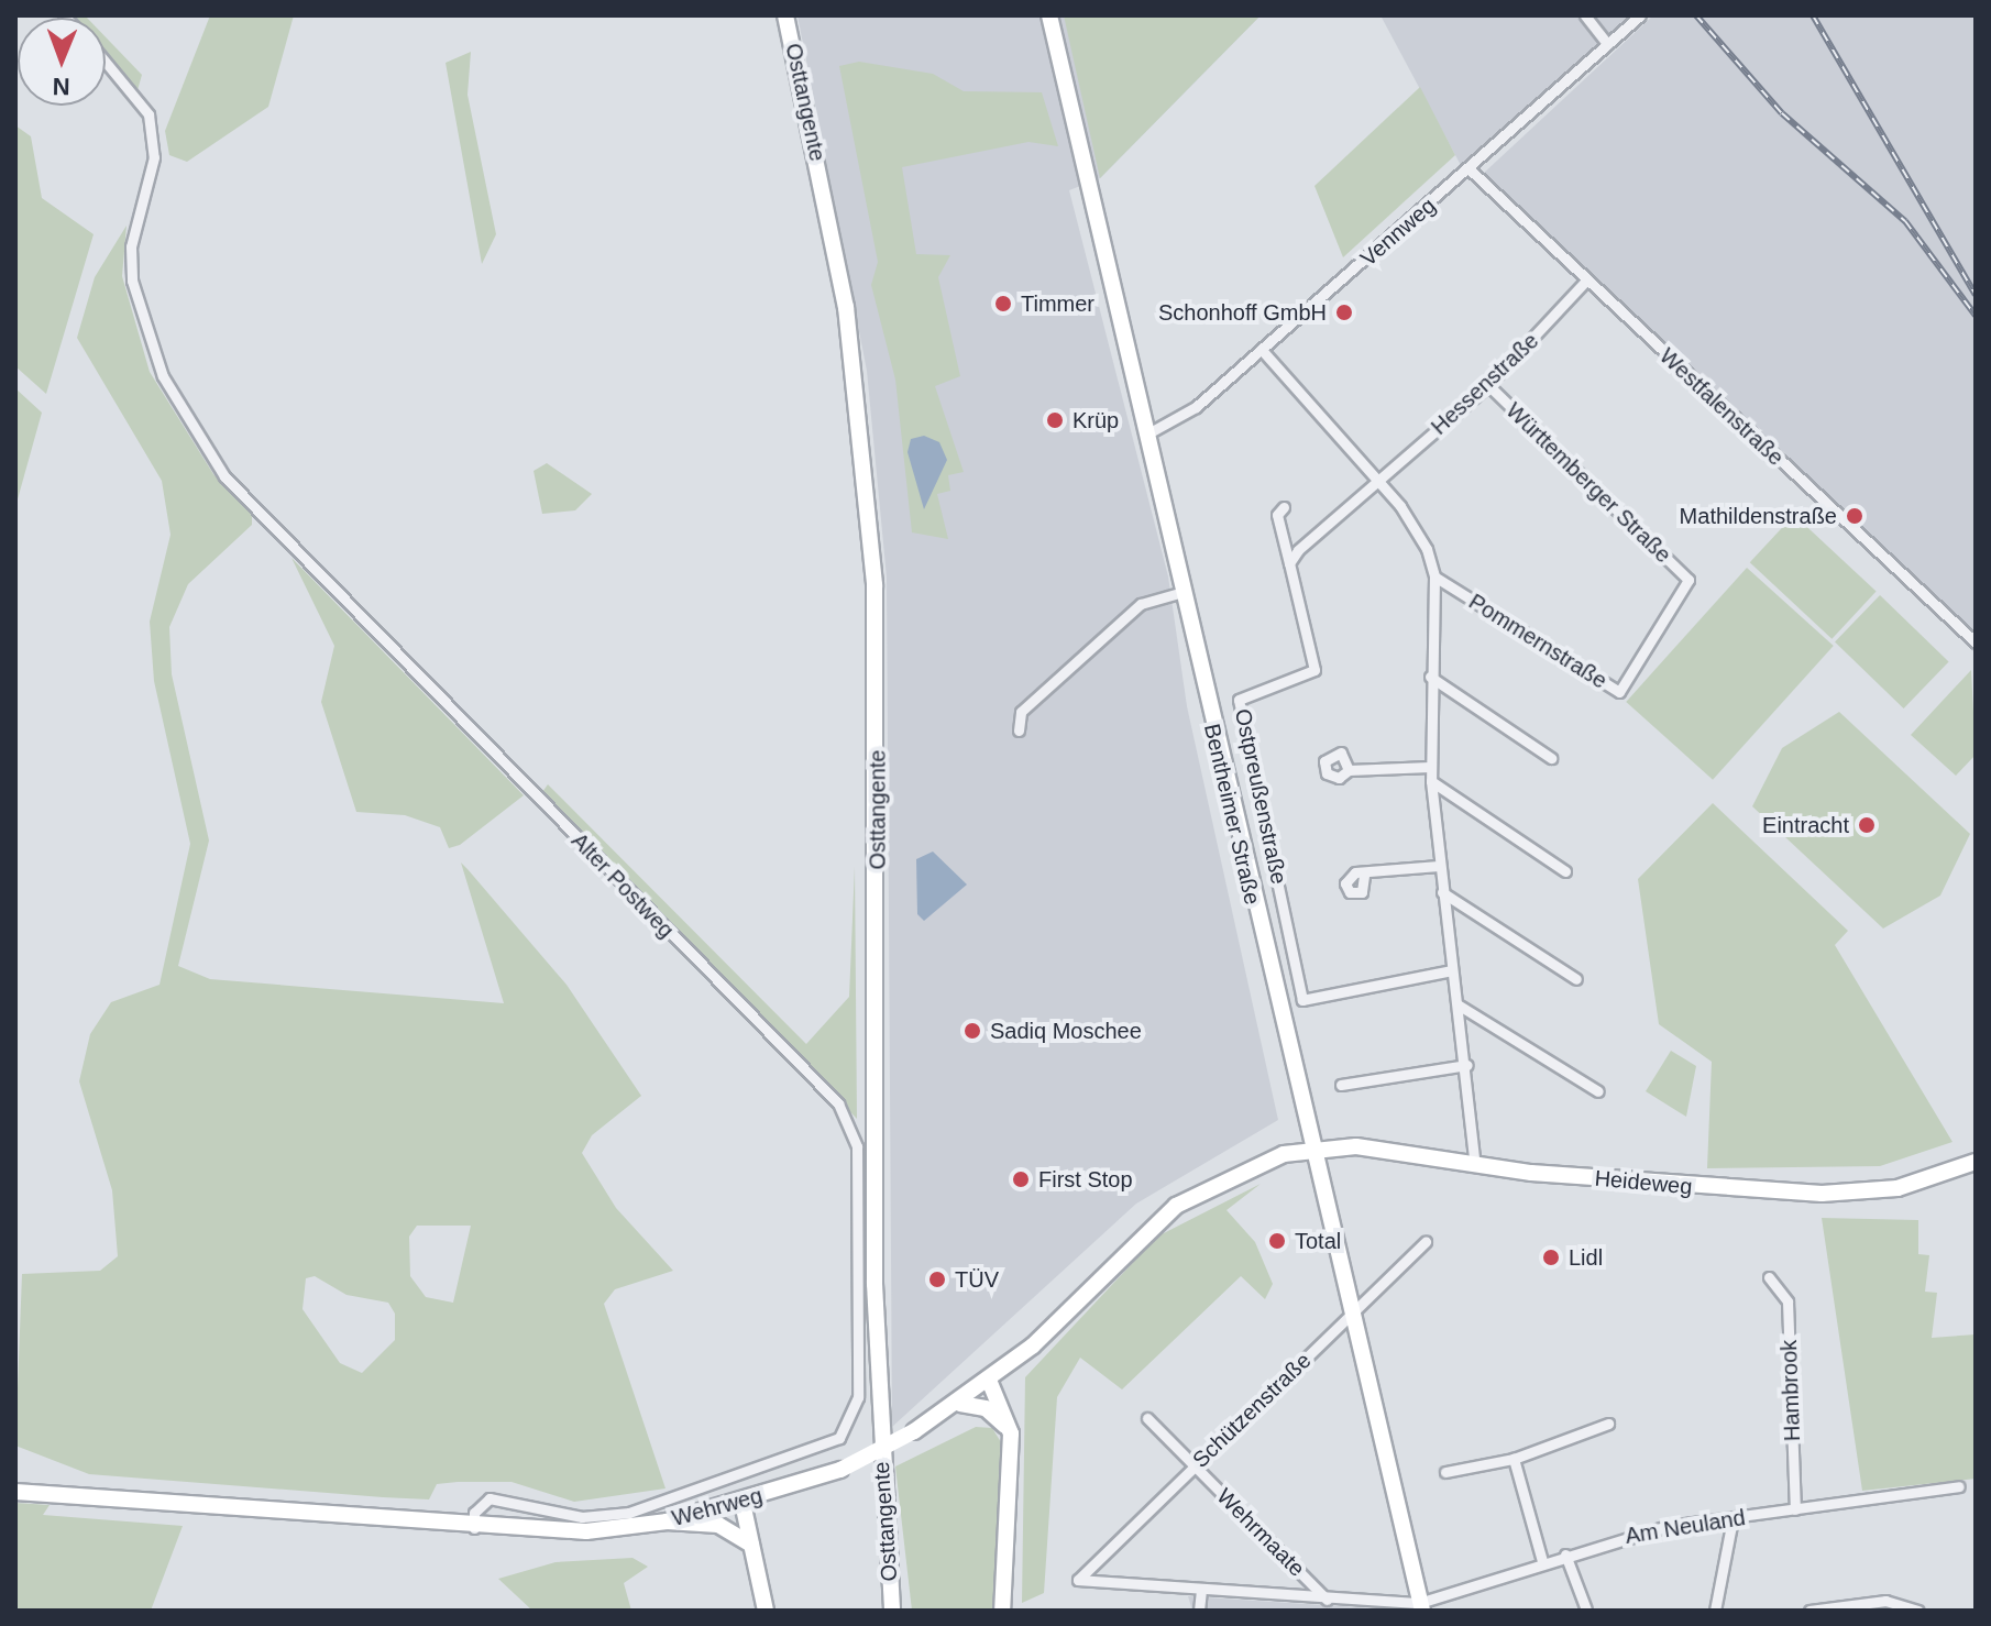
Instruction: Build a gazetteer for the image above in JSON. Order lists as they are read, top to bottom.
{
  "streets": {
    "street": [
      "Osttangente",
      "Vennweg",
      "Hessenstraße",
      "Westfalenstraße",
      "Württemberger Straße",
      "Pommernstraße",
      "Ostpreußenstraße",
      "Bentheimer Straße",
      "Alter Postweg",
      "Heideweg",
      "Hambrook",
      "Schützenstraße",
      "Wehrweg",
      "Am Neuland",
      "Wehrmaate"
    ]
  },
  "crossings": [
    ["Vennweg", "Westfalenstraße"],
    ["Vennweg", "Bentheimer Straße"],
    ["Hessenstraße", "Westfalenstraße"],
    ["Hessenstraße", "Württemberger Straße"],
    ["Württemberger Straße", "Pommernstraße"],
    ["Bentheimer Straße", "Heideweg"],
    ["Bentheimer Straße", "Schützenstraße"],
    ["Bentheimer Straße", "Wehrweg"],
    ["Bentheimer Straße", "Am Neuland"],
    ["Bentheimer Straße", "Wehrmaate"],
    ["Alter Postweg", "Wehrweg"],
    ["Heideweg", "Wehrweg"],
    ["Hambrook", "Am Neuland"],
    ["Schützenstraße", "Wehrmaate"],
    ["Am Neuland", "Wehrmaate"]
  ],
  "places": [
    "Timmer",
    "Schonhoff GmbH",
    "Krüp",
    "Mathildenstraße",
    "Eintracht",
    "Sadiq Moschee",
    "First Stop",
    "Total",
    "Lidl",
    "TÜV"
  ],
  "north": "bottom"
}
